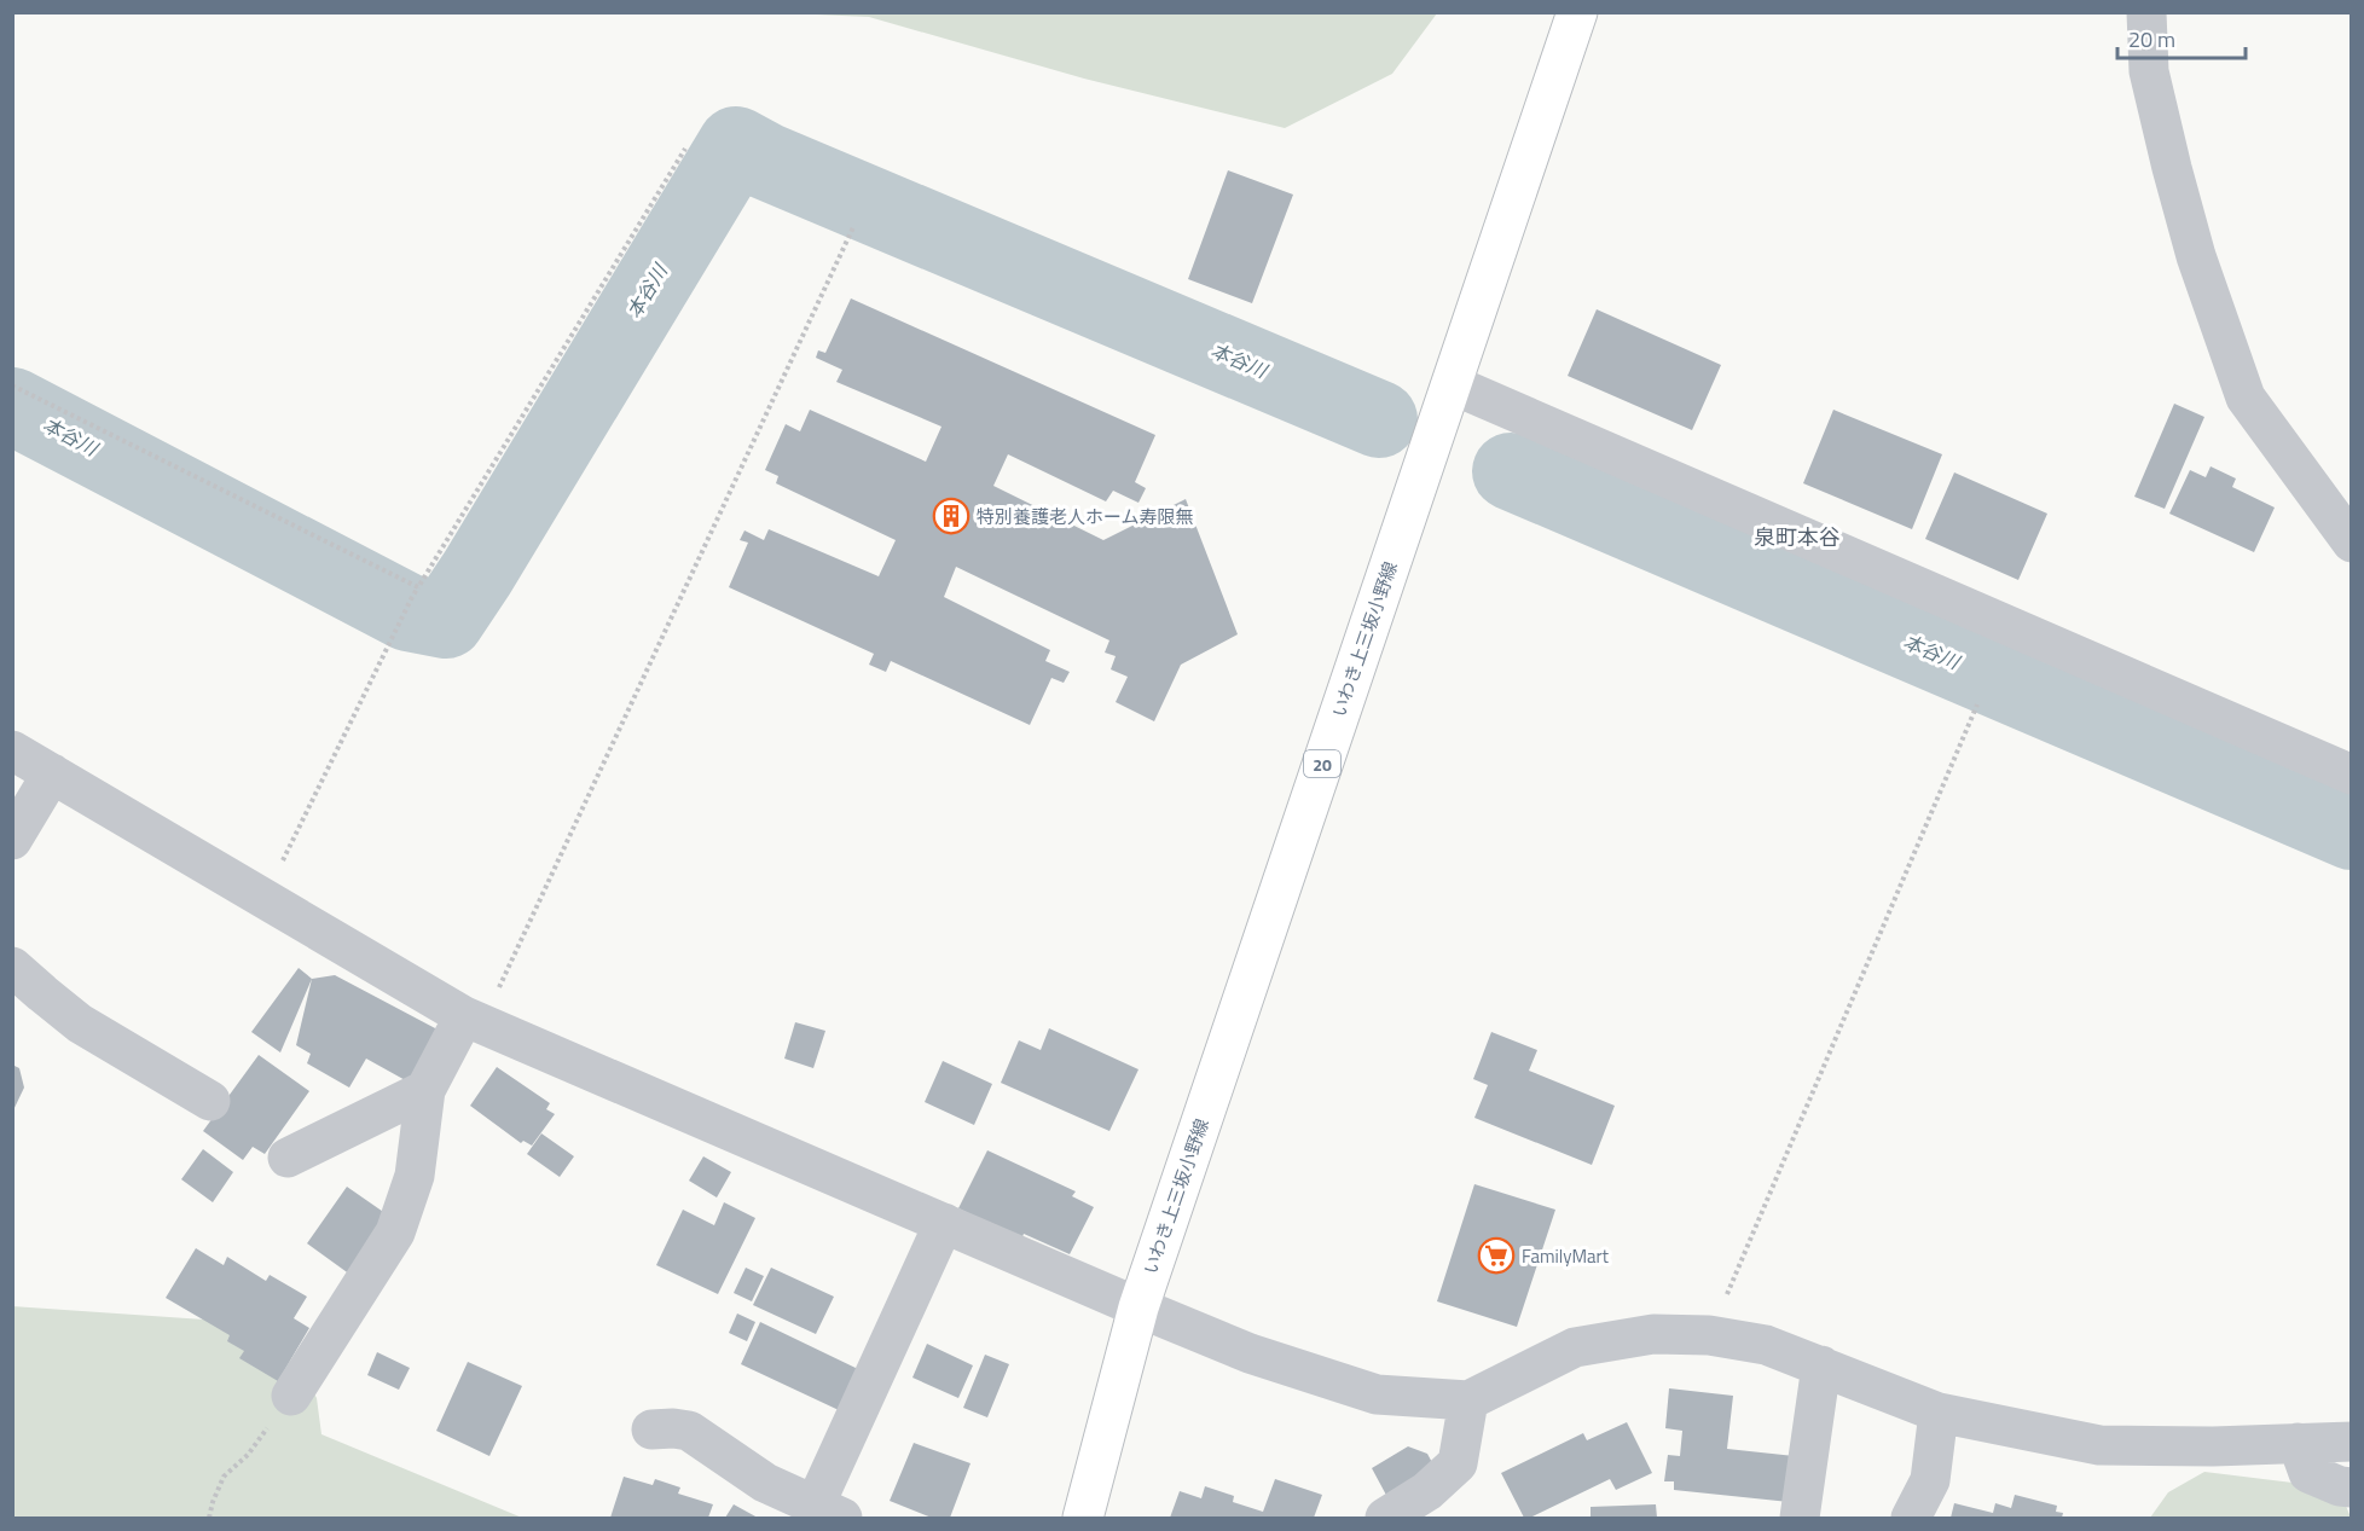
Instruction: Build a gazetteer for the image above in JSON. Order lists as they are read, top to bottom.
{
  "streets": {
    "main road": ["いわき上三坂小野線", "20"]
  },
  "districts": ["泉町本谷"],
  "water": ["本谷川"],
  "places": {
    "building": ["特別養護老人ホーム寿限無"],
    "supermarket": ["FamilyMart"]
  },
  "scale_bar": "20 m"
}
